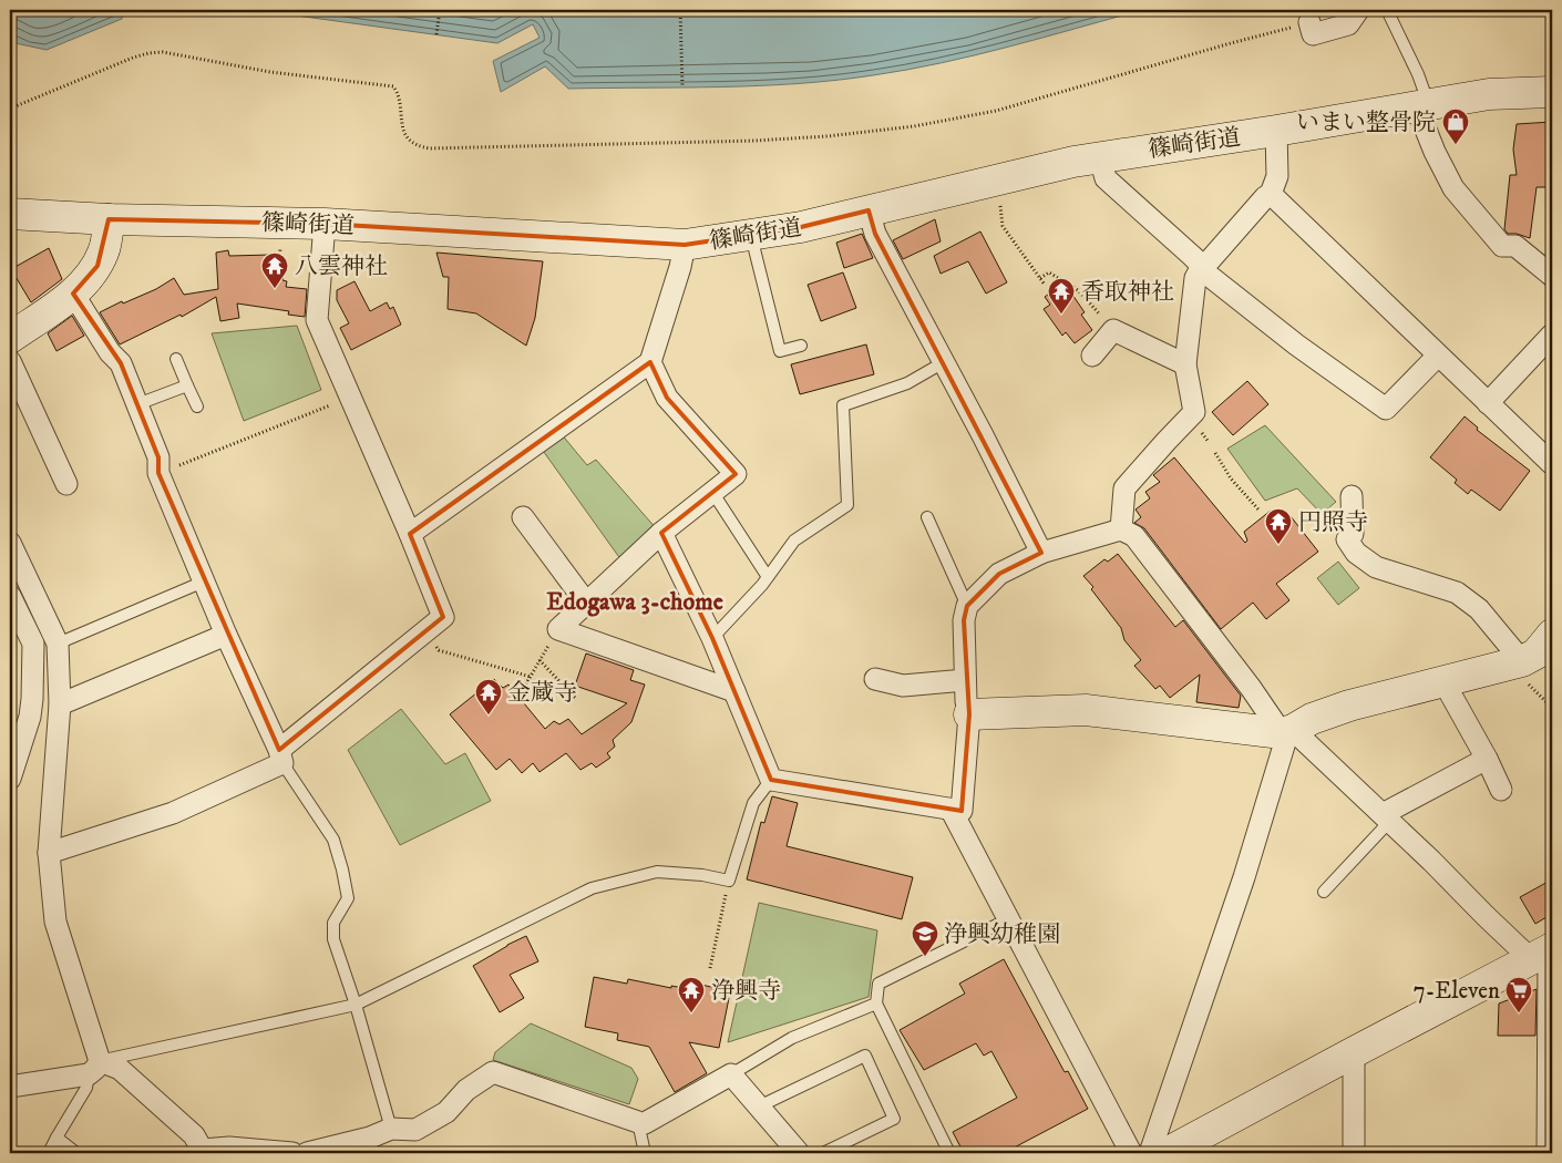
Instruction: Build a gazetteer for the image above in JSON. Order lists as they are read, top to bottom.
{
  "streets": {
    "main road": ["篠崎街道"]
  },
  "districts": ["Edogawa 3-chome"],
  "places": {
    "shop": ["いまい整骨院"],
    "temple": [
      "八雲神社",
      "香取神社",
      "円照寺",
      "金蔵寺",
      "浄興寺"
    ],
    "school or university": ["浄興幼稚園"],
    "supermarket": ["7-Eleven"]
  }
}
